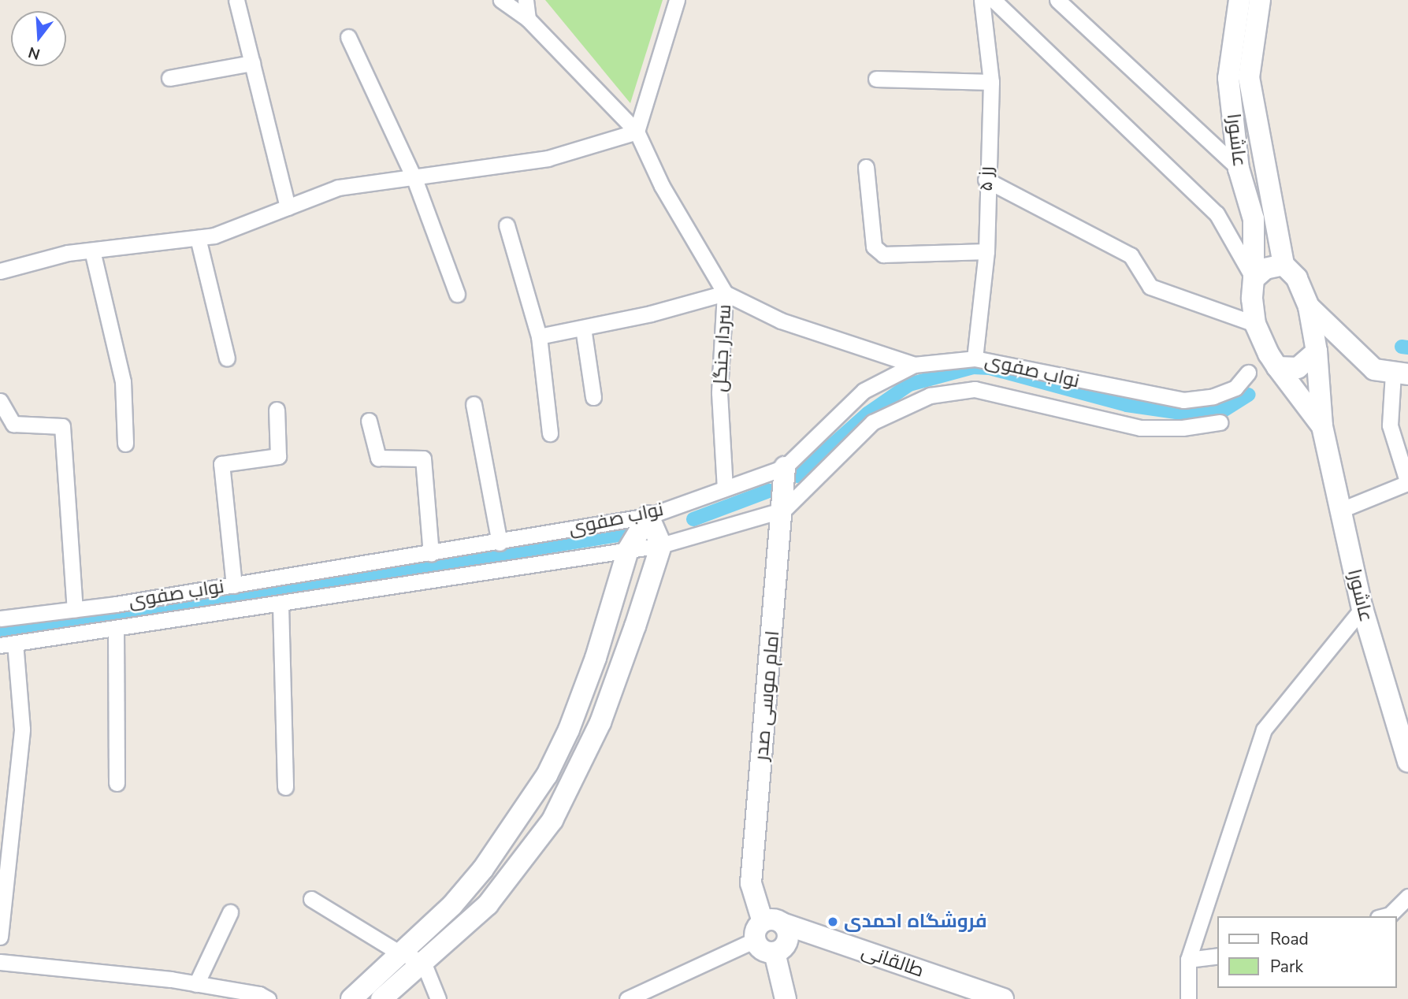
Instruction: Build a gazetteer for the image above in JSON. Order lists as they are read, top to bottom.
{
  "streets": {
    "street": [
      "عاشورا",
      "رز ۵",
      "سردار جنگل",
      "نواب صفوی",
      "امام موسی صدر",
      "طالقانی"
    ]
  },
  "crossings": [
    ["رز ۵", "نواب صفوی"],
    ["سردار جنگل", "نواب صفوی"],
    ["نواب صفوی", "امام موسی صدر"],
    ["امام موسی صدر", "طالقانی"]
  ],
  "places": ["فروشگاه احمدی"],
  "legend": ["Road", "Park"],
  "north": "bottom"
}
